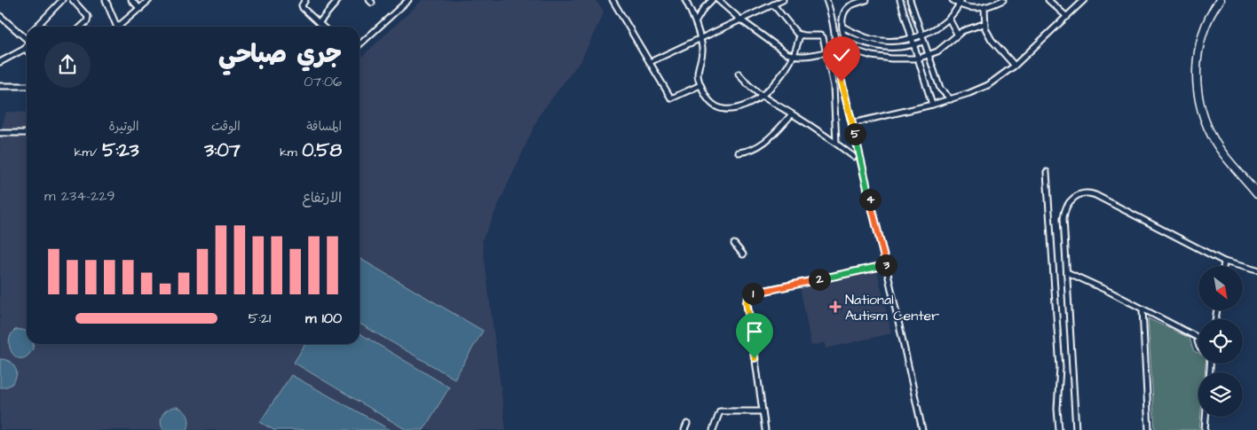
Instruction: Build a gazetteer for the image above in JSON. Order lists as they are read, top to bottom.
{
  "places": {
    "health": ["National Autism Center"]
  },
  "north": "bottom right",
  "page": {
    "heading": ["جري صباحي", "07:06"],
    "stats": [
      ["المسافة", "0.58 km"],
      ["الوقت", "3:07"],
      ["الوتيرة", "5:23 /km"]
    ],
    "pins": [
      "5",
      "4",
      "3",
      "2",
      "1"
    ],
    "chart": ["الارتفاع", "229–234 m"],
    "list": [
      {
        "name": "100 m",
        "note": "5:21"
      }
    ]
  }
}
